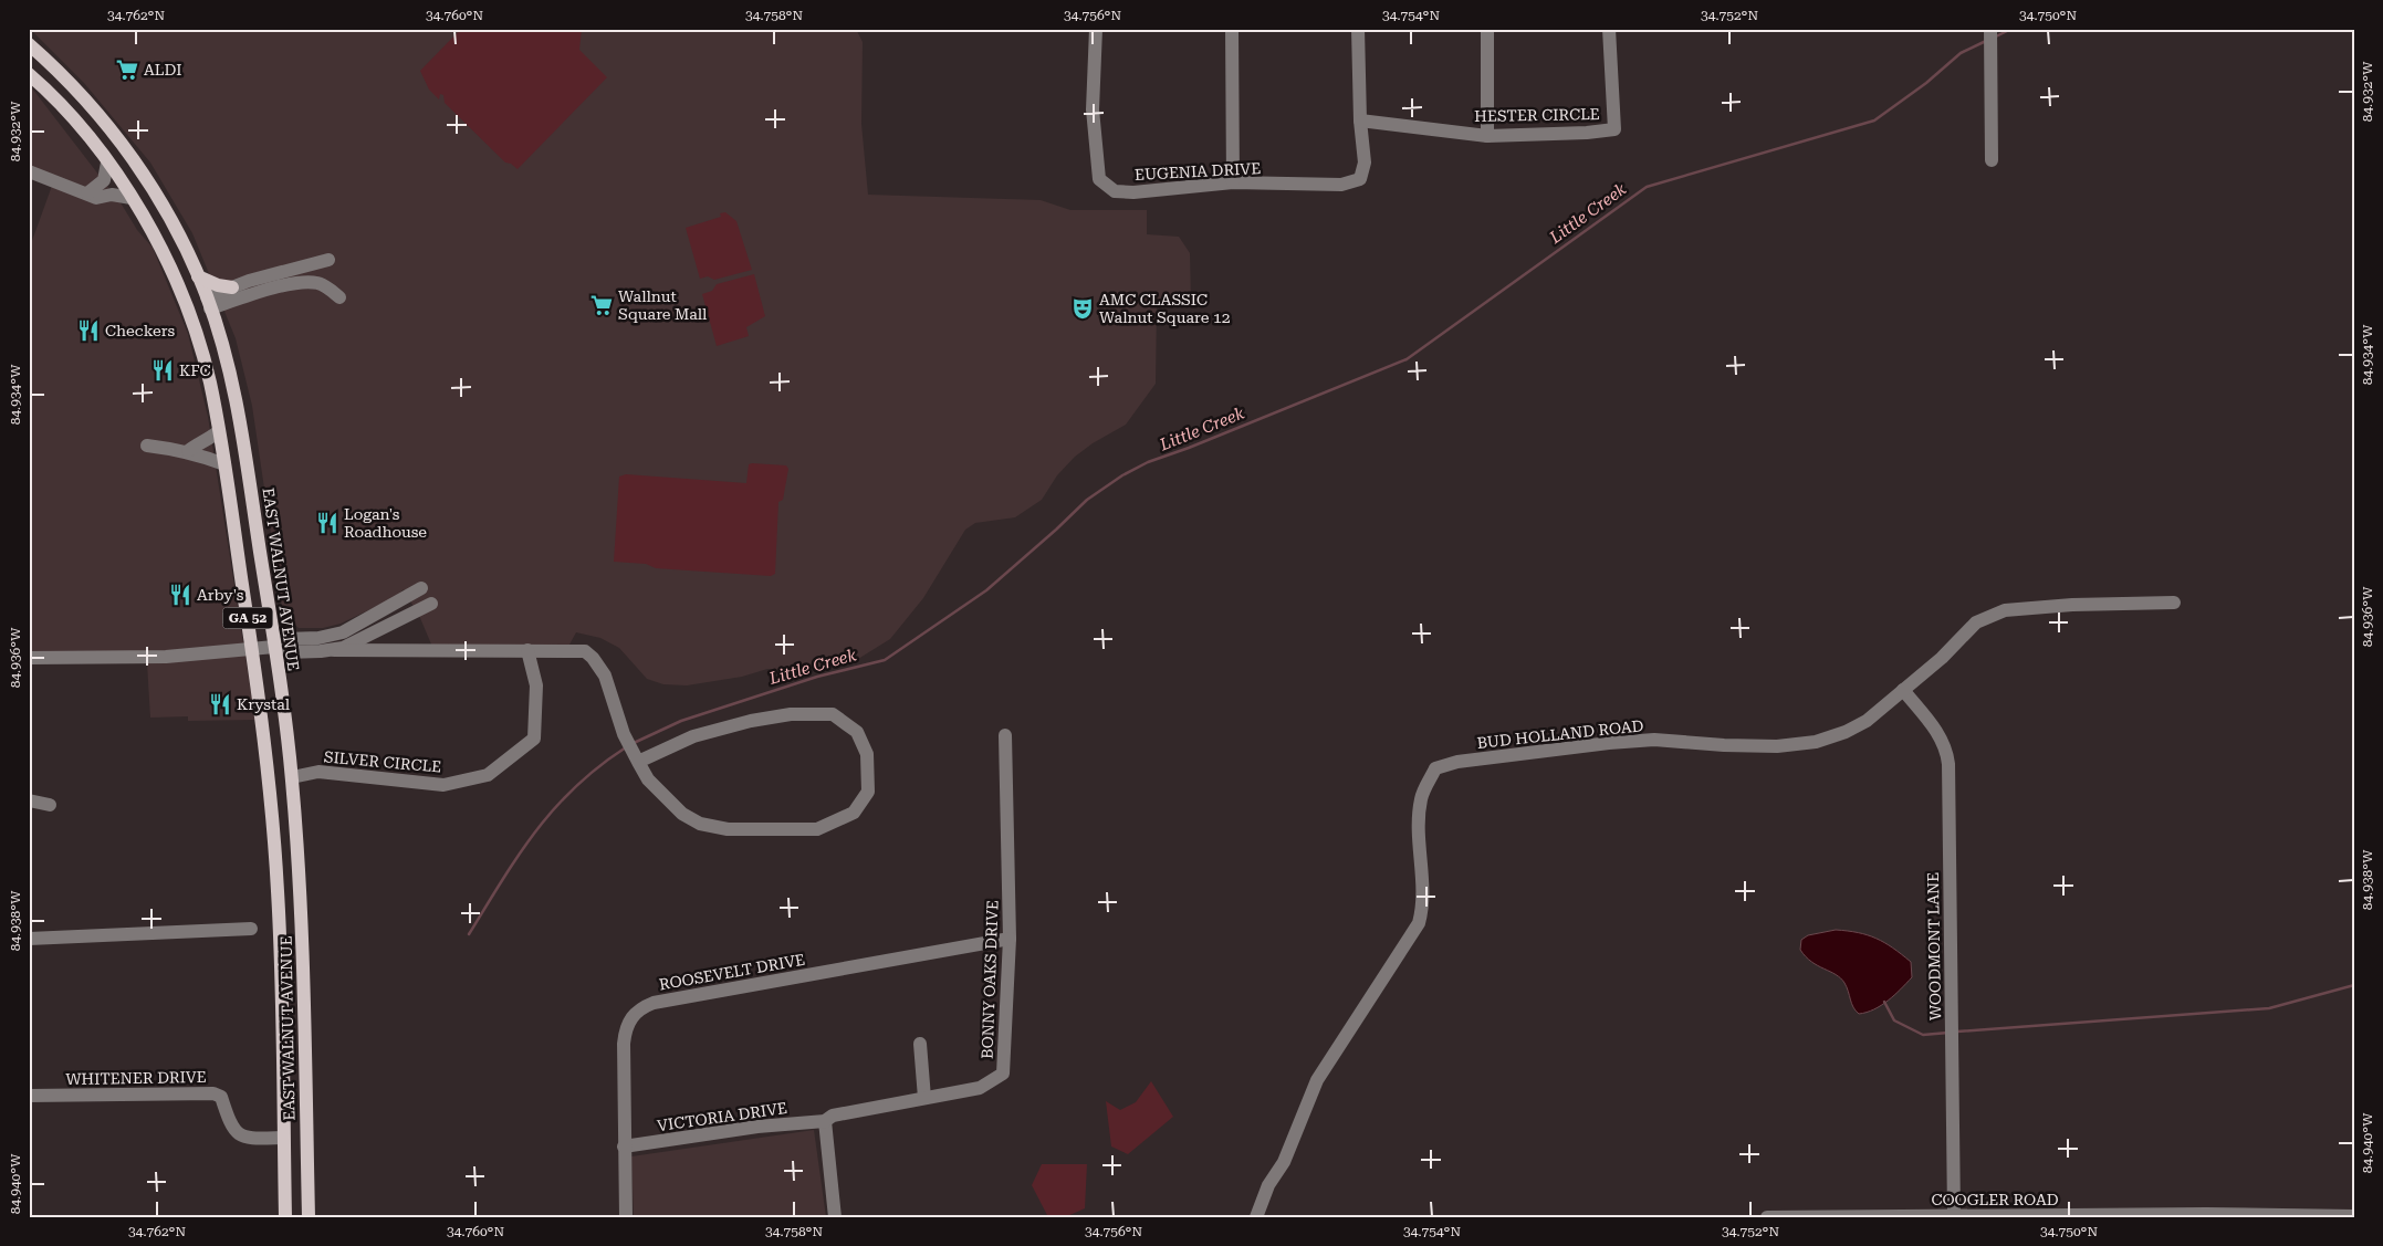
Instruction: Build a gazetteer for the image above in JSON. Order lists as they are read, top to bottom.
{
  "streets": {
    "main road": ["EAST WALNUT AVENUE", "GA 52"],
    "street": [
      "HESTER CIRCLE",
      "EUGENIA DRIVE",
      "BUD HOLLAND ROAD",
      "SILVER CIRCLE",
      "WOODMONT LANE",
      "ROOSEVELT DRIVE",
      "BONNY OAKS DRIVE",
      "WHITENER DRIVE",
      "VICTORIA DRIVE",
      "COOGLER ROAD"
    ]
  },
  "crossings": [
    ["HESTER CIRCLE", "EUGENIA DRIVE"],
    ["EAST WALNUT AVENUE", "SILVER CIRCLE"],
    ["EAST WALNUT AVENUE", "WHITENER DRIVE"],
    ["BUD HOLLAND ROAD", "WOODMONT LANE"],
    ["WOODMONT LANE", "COOGLER ROAD"],
    ["ROOSEVELT DRIVE", "BONNY OAKS DRIVE"],
    ["ROOSEVELT DRIVE", "VICTORIA DRIVE"],
    ["BONNY OAKS DRIVE", "VICTORIA DRIVE"]
  ],
  "water": ["Little Creek"],
  "places": {
    "supermarket": ["ALDI", "Wallnut Square Mall"],
    "theatre": ["AMC CLASSIC Walnut Square 12"],
    "restaurant": [
      "Checkers",
      "KFC",
      "Logan's Roadhouse",
      "Arby's",
      "Krystal"
    ]
  },
  "coordinates": [
    "34.762°N",
    "34.760°N",
    "34.758°N",
    "34.756°N",
    "34.754°N",
    "34.752°N",
    "34.750°N",
    "84.932°W",
    "84.934°W",
    "84.936°W",
    "84.938°W",
    "84.940°W"
  ]
}
